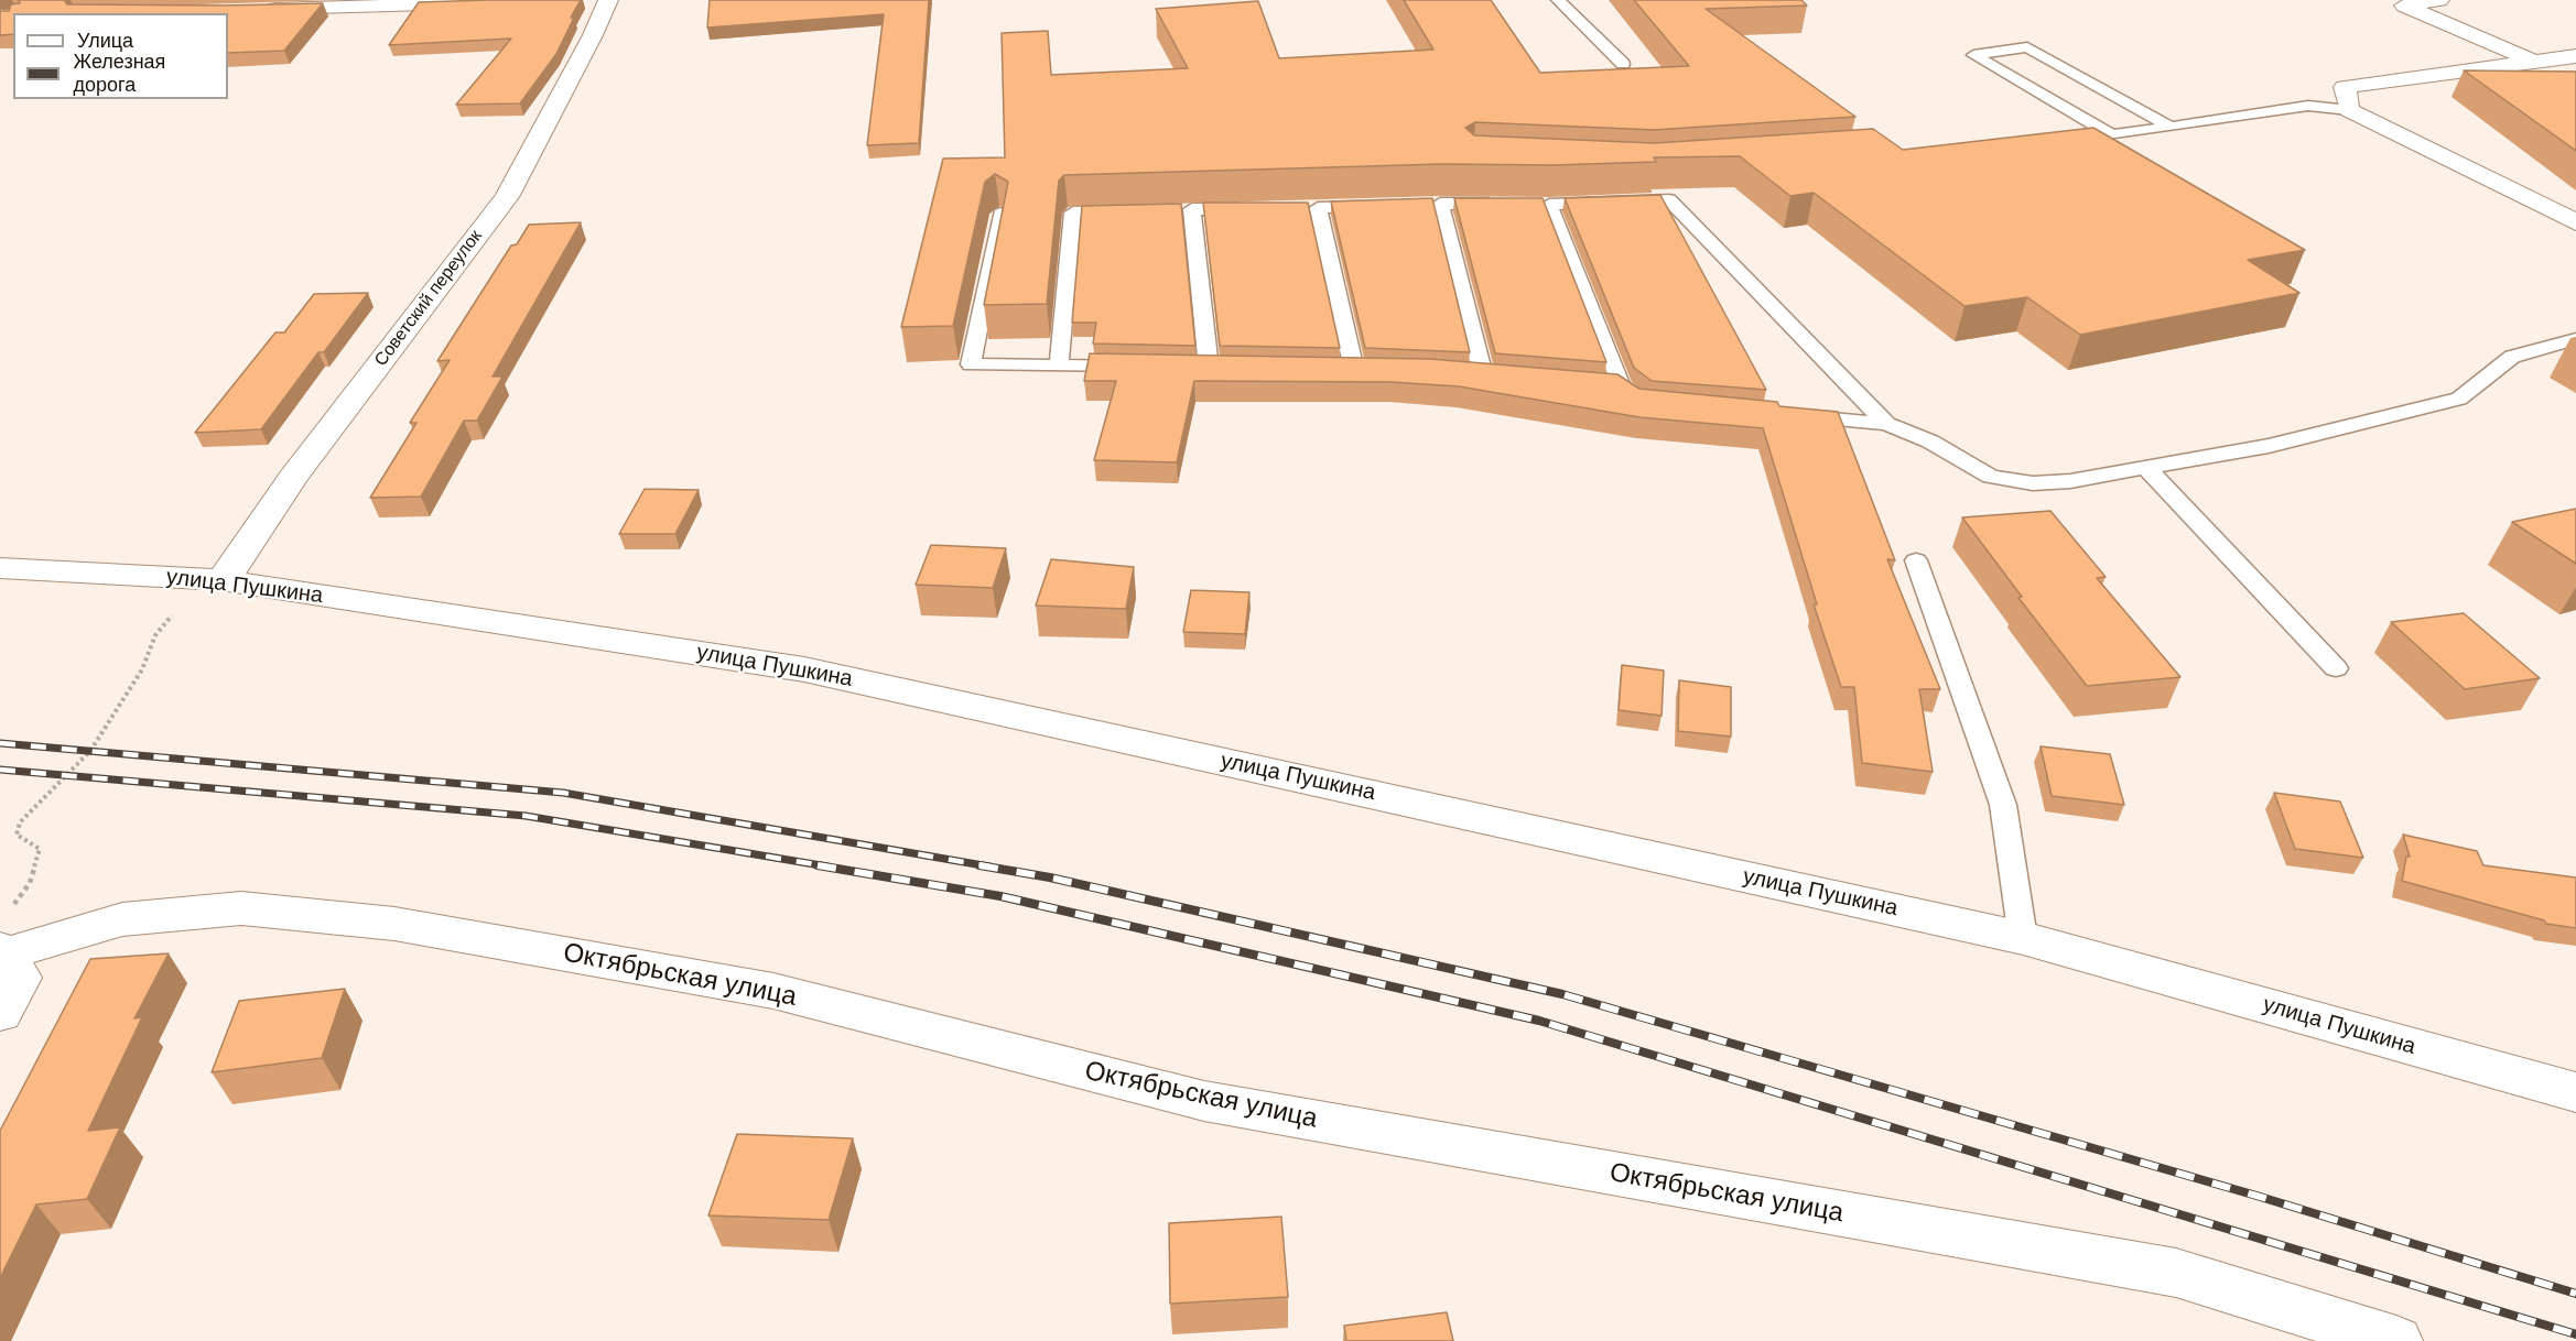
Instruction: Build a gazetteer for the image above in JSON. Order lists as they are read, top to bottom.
{
  "streets": {
    "street": ["Советский переулок", "улица Пушкина", "Октябрьская улица"]
  },
  "crossings": [
    ["Советский переулок", "улица Пушкина"]
  ],
  "legend": ["Улица", "Железная дорога"]
}
